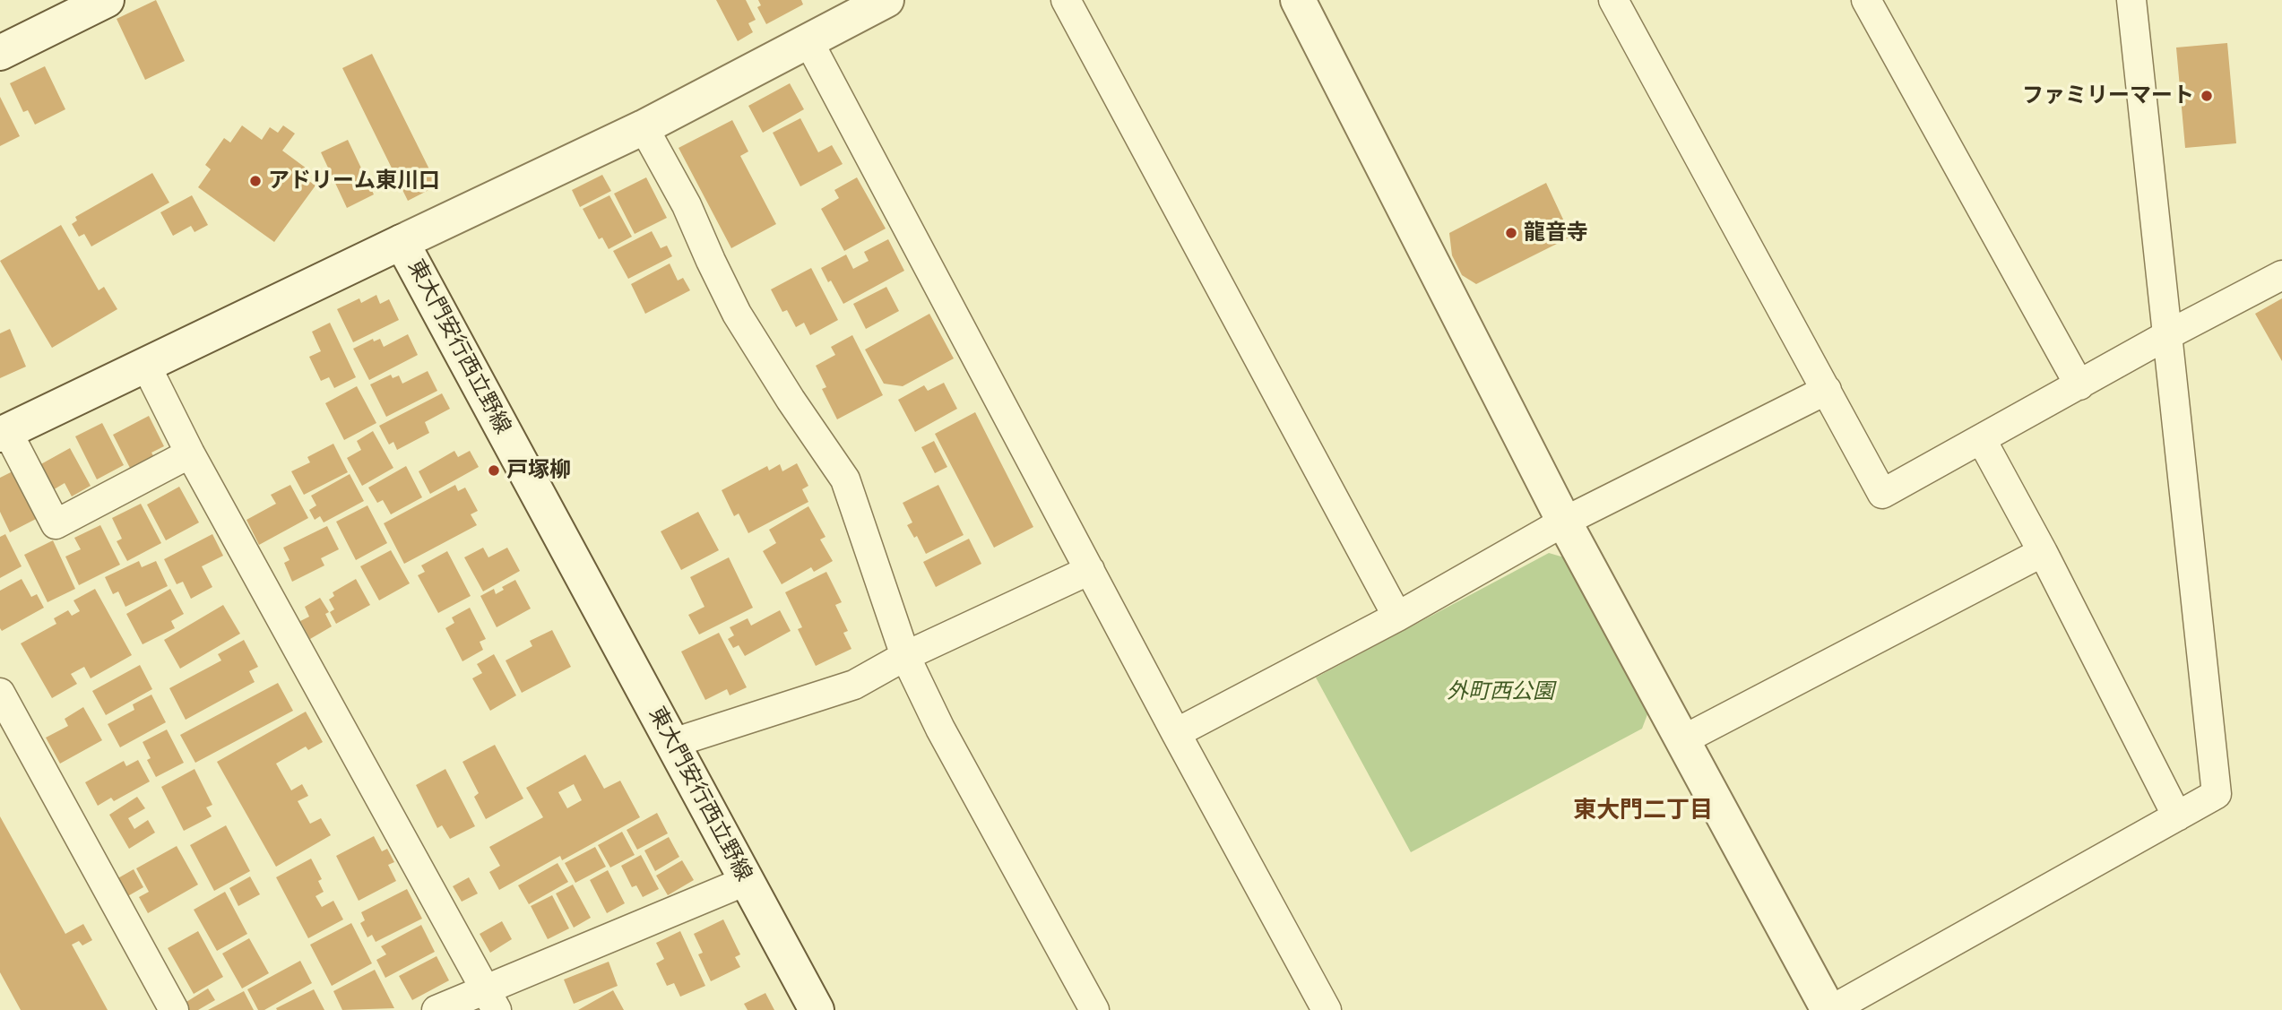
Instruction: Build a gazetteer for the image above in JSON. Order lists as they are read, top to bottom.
{
  "streets": {
    "street": ["東大門安行西立野線"]
  },
  "districts": ["東大門二丁目"],
  "parks": ["外町西公園"],
  "places": [
    "ファミリーマート",
    "アドリーム東川口",
    "龍音寺",
    "戸塚柳"
  ]
}
